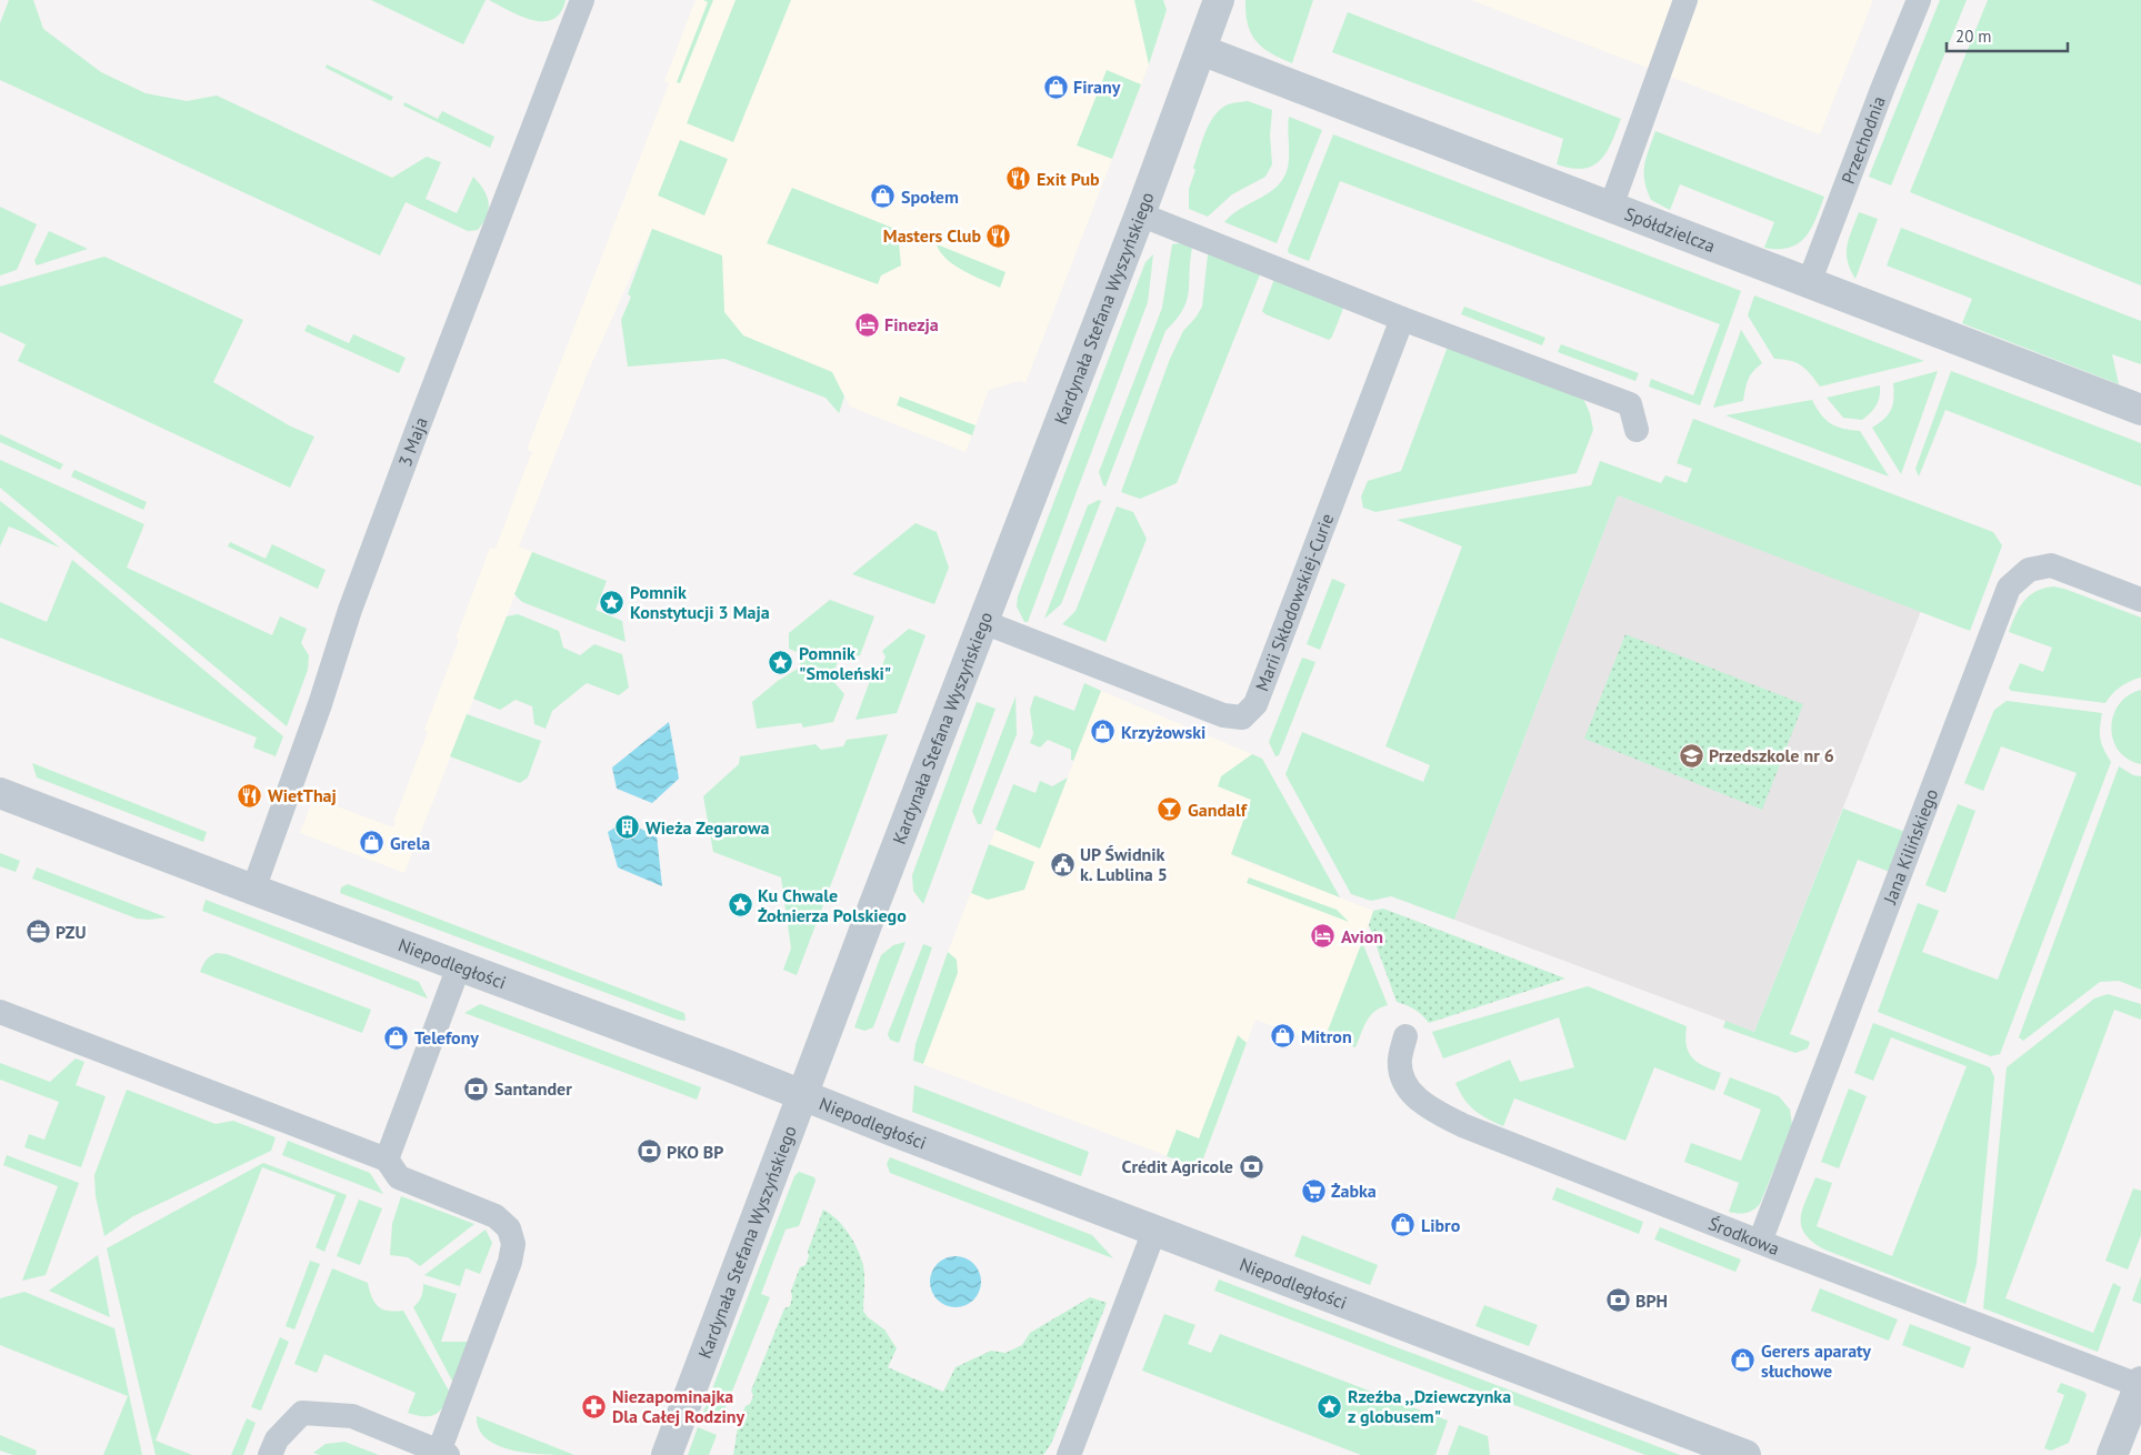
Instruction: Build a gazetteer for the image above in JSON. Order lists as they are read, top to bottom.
{
  "streets": {
    "street": ["Spółdzielcza", "Kardynała Stefana Wyszyńskiego", "Niepodległości"],
    "lane": [
      "Przechodnia",
      "3 Maja",
      "Marii Skłodowskiej-Curie",
      "Jana Kilińskiego",
      "Środkowa"
    ]
  },
  "crossings": [
    ["Przechodnia", "Spółdzielcza"],
    ["Spółdzielcza", "Kardynała Stefana Wyszyńskiego"],
    ["Kardynała Stefana Wyszyńskiego", "Marii Skłodowskiej-Curie"],
    ["Kardynała Stefana Wyszyńskiego", "Niepodległości"],
    ["3 Maja", "Niepodległości"],
    ["Jana Kilińskiego", "Środkowa"]
  ],
  "places": {
    "shop": [
      "Firany",
      "Społem",
      "Krzyżowski",
      "Grela",
      "Mitron",
      "Telefony",
      "Libro",
      "Gerers aparaty słuchowe"
    ],
    "restaurant": ["Exit Pub", "Masters Club", "WietThaj"],
    "hotel": ["Finezja", "Avion"],
    "place": [
      "Pomnik Konstytucji 3 Maja",
      "Pomnik \"Smoleński\"",
      "Ku Chwale Żołnierza Polskiego",
      "Rzeźba ,,Dziewczynka z globusem\""
    ],
    "school or university": ["Przedszkole nr 6"],
    "bar": ["Gandalf"],
    "building": ["Wieża Zegarowa"],
    "public building": ["UP Świdnik k. Lublina 5"],
    "office": ["PZU"],
    "bank": [
      "Santander",
      "PKO BP",
      "Crédit Agricole",
      "BPH"
    ],
    "supermarket": ["Żabka"],
    "pharmacy": ["Niezapominajka Dla Całej Rodziny"]
  },
  "scale_bar": "20 m"
}
